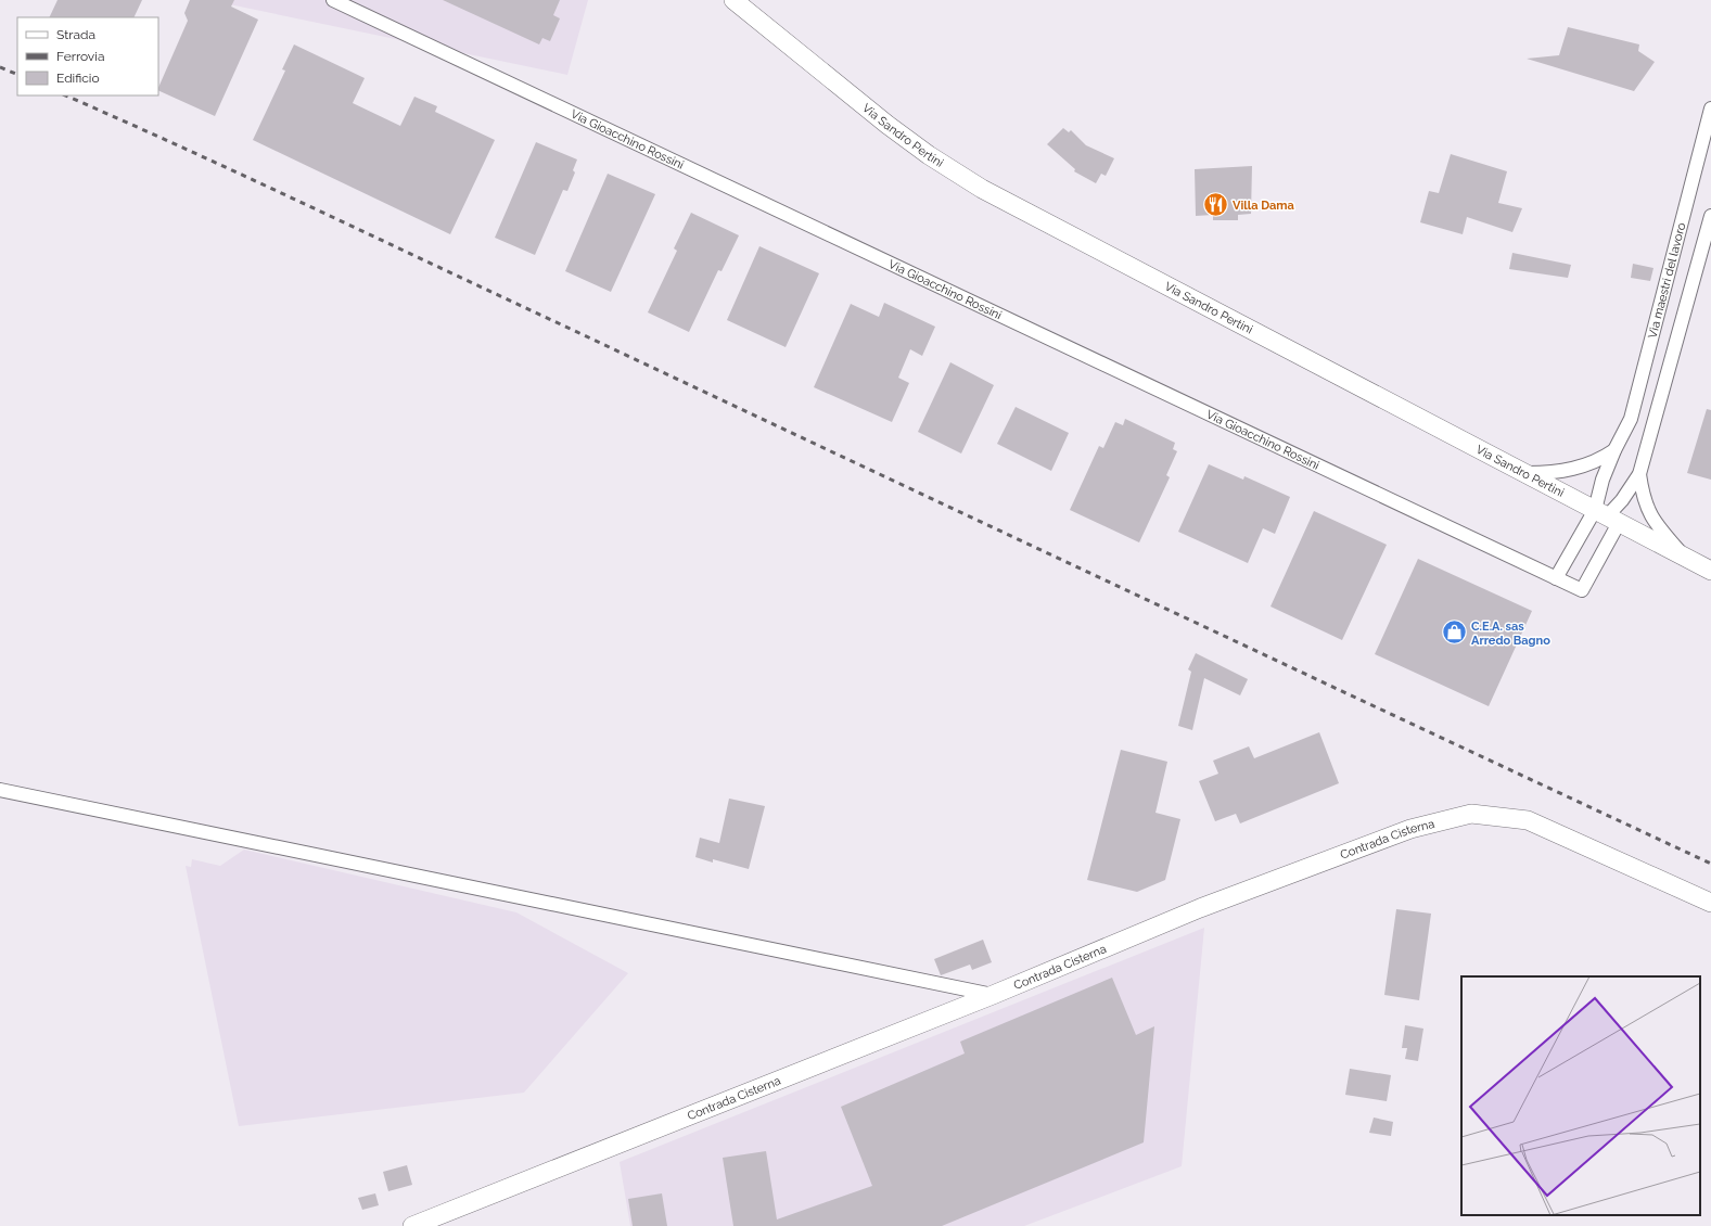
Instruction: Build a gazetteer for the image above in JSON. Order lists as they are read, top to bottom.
{
  "streets": {
    "main road": ["Via Sandro Pertini", "Contrada Cisterna"],
    "street": ["Via Gioacchino Rossini", "Via maestri del lavoro"]
  },
  "crossings": [
    ["Via Sandro Pertini", "Via Gioacchino Rossini"],
    ["Via Sandro Pertini", "Via maestri del lavoro"],
    ["Via Gioacchino Rossini", "Via maestri del lavoro"]
  ],
  "places": {
    "restaurant": ["Villa Dama"],
    "shop": ["C.E.A. sas Arredo Bagno"]
  },
  "legend": ["Strada", "Ferrovia", "Edificio"]
}
